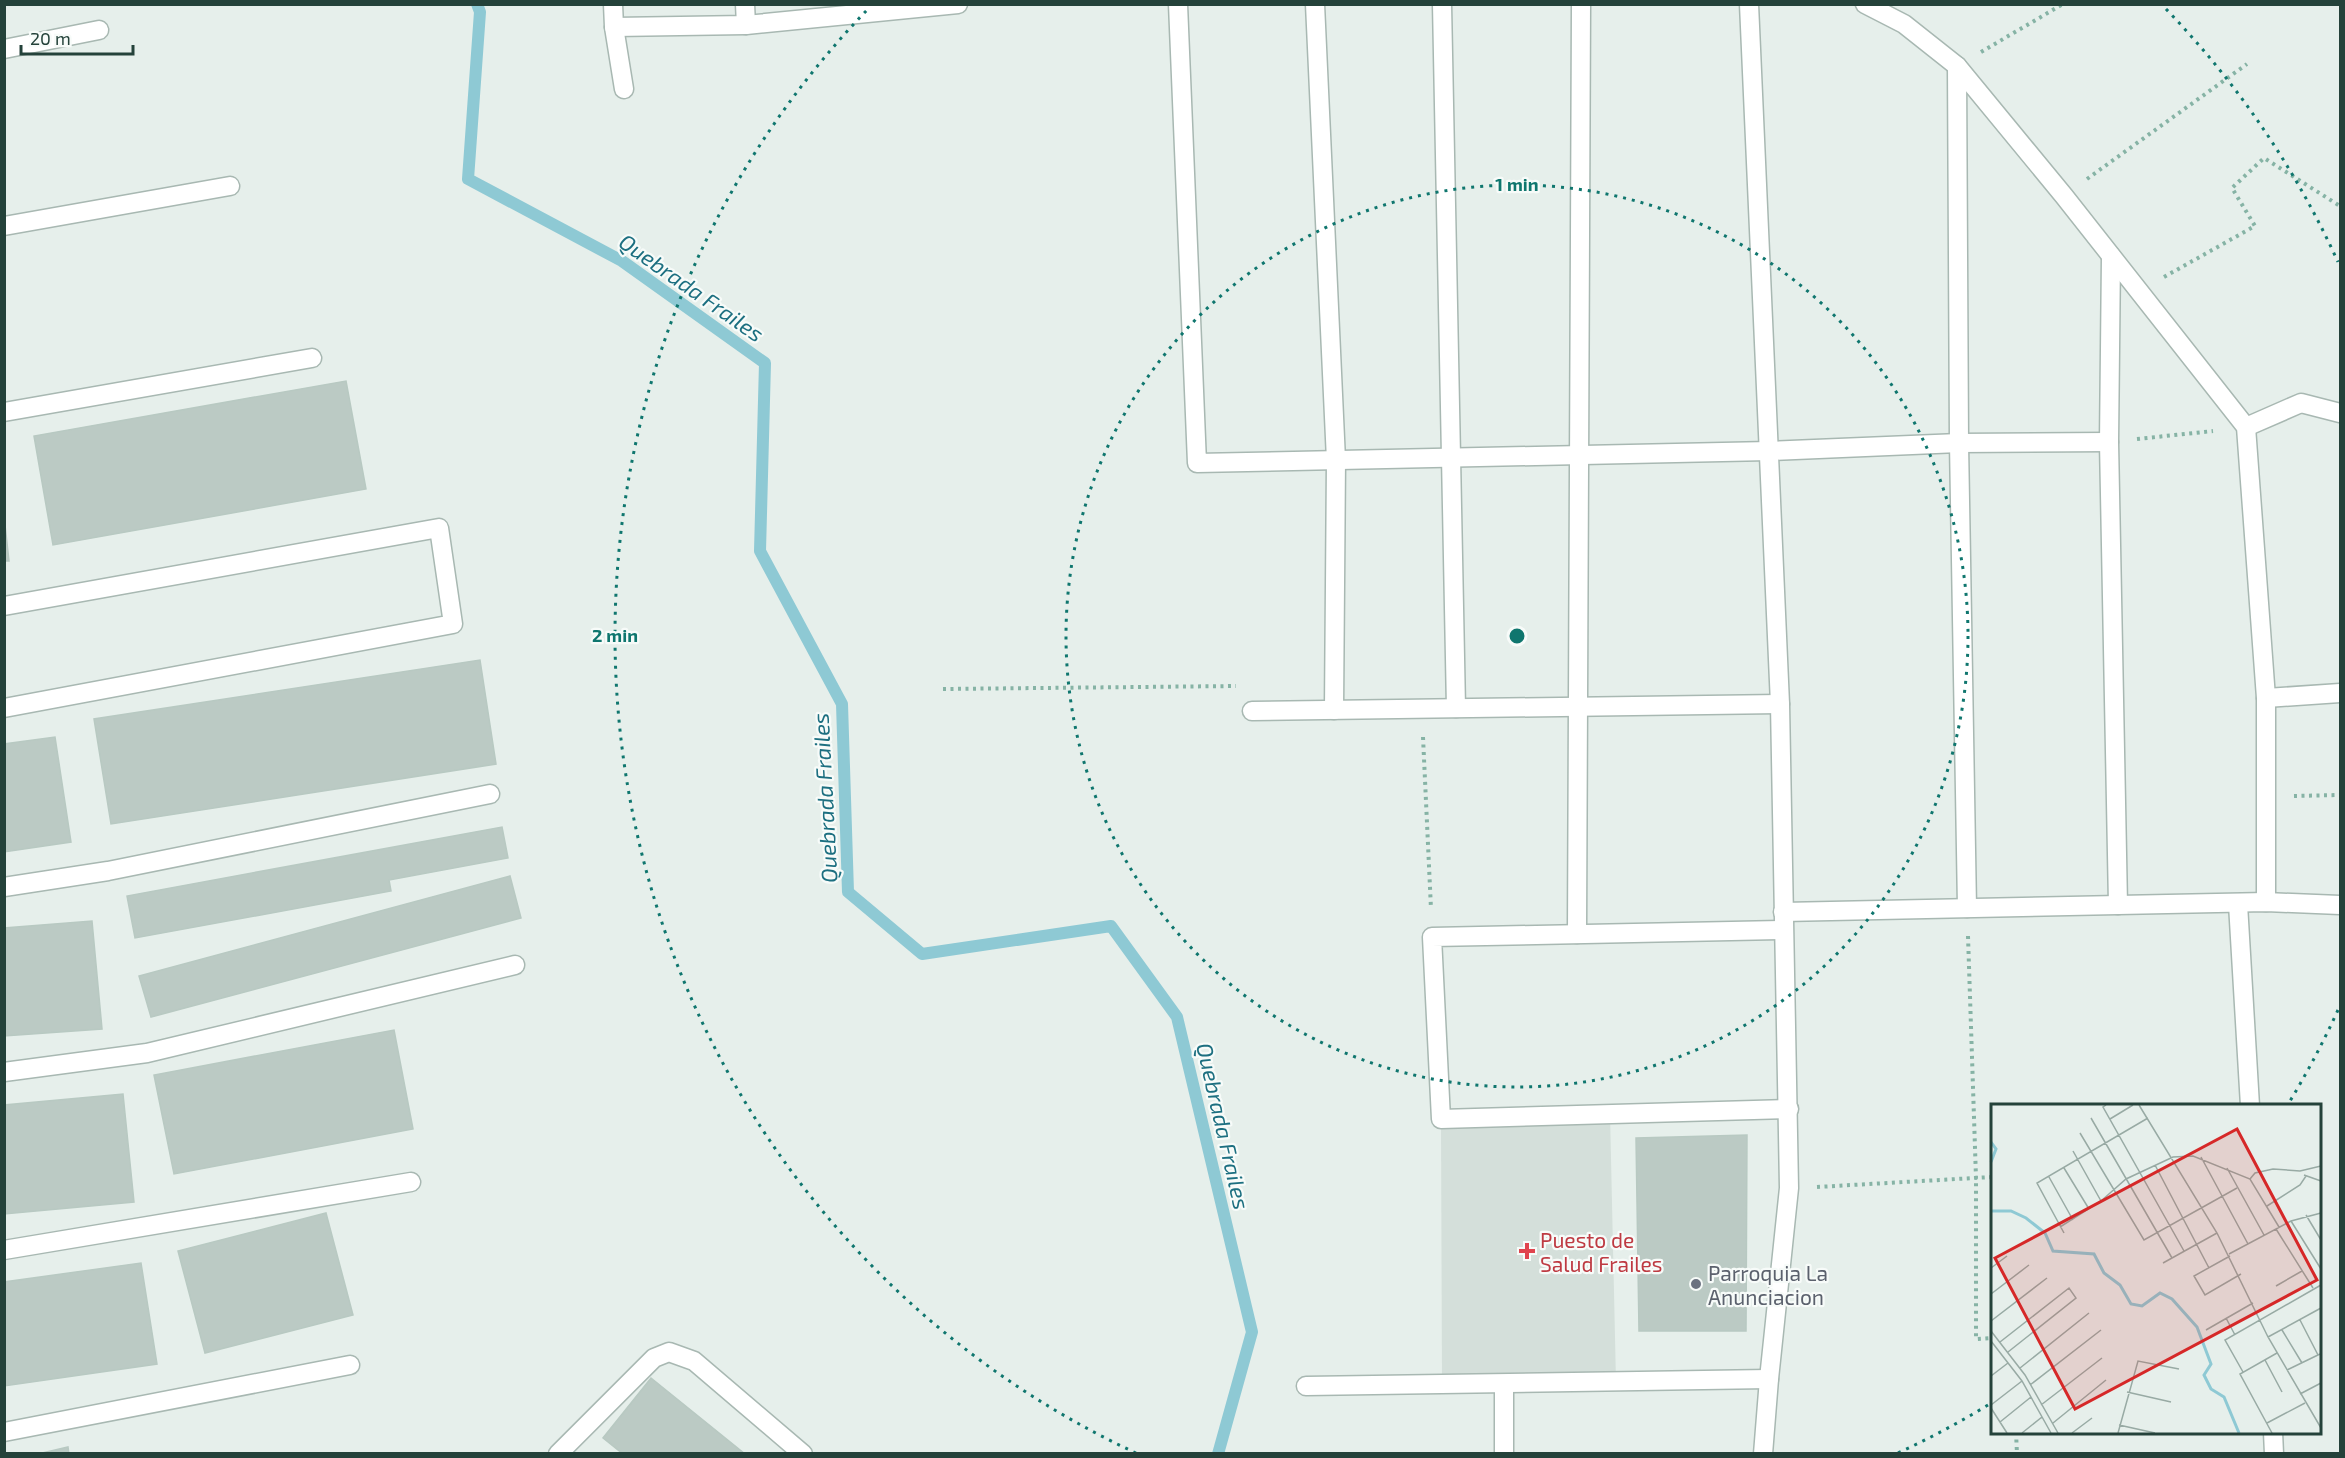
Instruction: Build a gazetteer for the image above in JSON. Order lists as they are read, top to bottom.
{
  "water": ["Quebrada Frailes"],
  "places": {
    "health": ["Puesto de Salud Frailes"],
    "other": ["Parroquia La Anunciacion"]
  },
  "scale_bar": "20 m",
  "rings": ["1 min", "2 min"]
}
